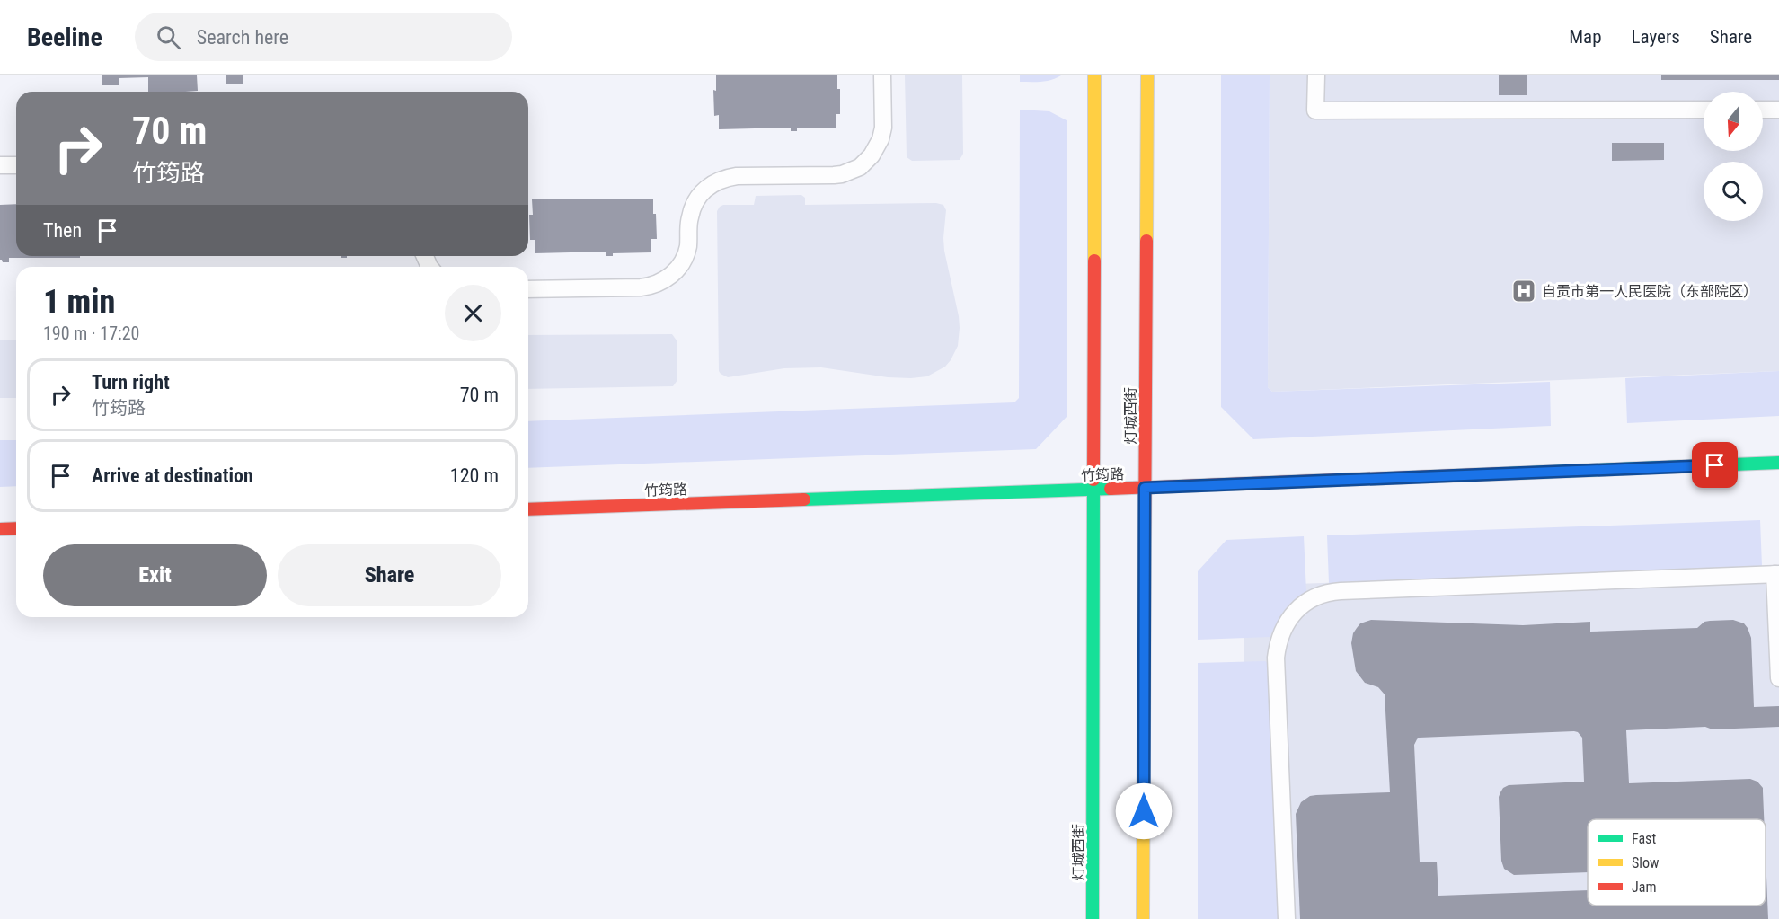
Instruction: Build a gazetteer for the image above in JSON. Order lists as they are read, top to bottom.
{
  "streets": {
    "street": ["灯城西街", "竹筠路"]
  },
  "crossings": [
    ["灯城西街", "竹筠路"]
  ],
  "places": {
    "hospital": ["自贡市第一人民医院（东部院区）"]
  },
  "legend": ["Fast", "Slow", "Jam"],
  "north": "bottom",
  "page": {
    "header": "Beeline",
    "search": "Search here",
    "nav": ["Map", "Layers", "Share"],
    "turn": ["70 m", "竹筠路"],
    "then": "Then",
    "heading": ["1 min", "190 m · 17:20"],
    "list": [
      {
        "name": "Turn right",
        "note": "竹筠路",
        "value": "70 m"
      },
      {
        "name": "Arrive at destination",
        "value": "120 m"
      }
    ],
    "buttons": ["Exit", "Share"]
  }
}
